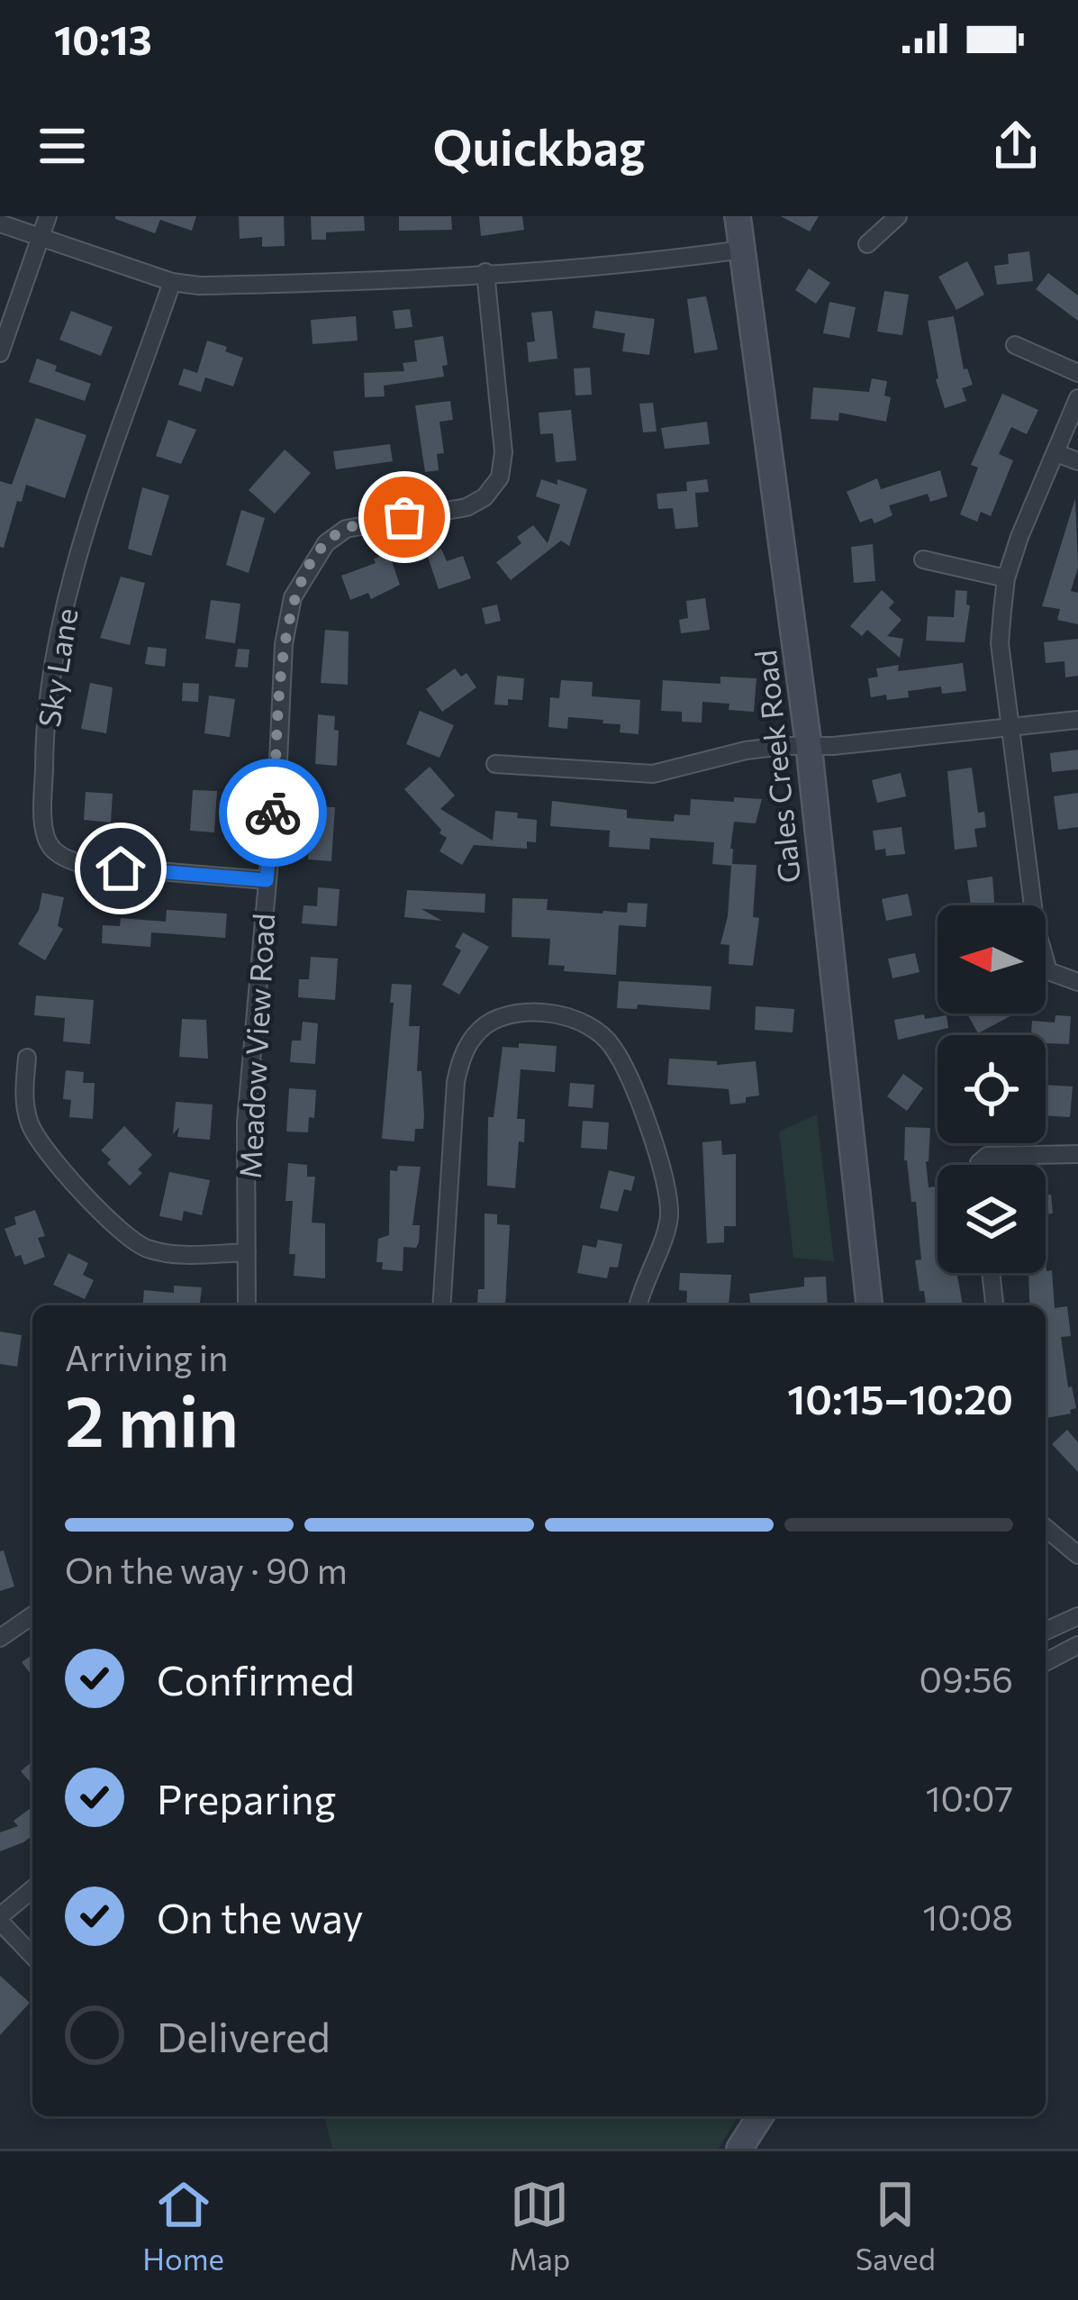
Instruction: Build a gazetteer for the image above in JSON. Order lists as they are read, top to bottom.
{
  "streets": {
    "main road": ["Gales Creek Road"],
    "street": ["Sky Lane", "Meadow View Road"]
  },
  "crossings": [
    ["Sky Lane", "Meadow View Road"]
  ],
  "north": "left",
  "page": {
    "status": "10:13",
    "header": "Quickbag",
    "heading": ["2 min", "Arriving in", "10:15–10:20"],
    "bar": "On the way · 90 m",
    "list": [
      ["Confirmed", "09:56"],
      ["Preparing", "10:07"],
      ["On the way", "10:08"],
      "Delivered"
    ],
    "tabs": ["Home", "Map", "Saved"]
  }
}
